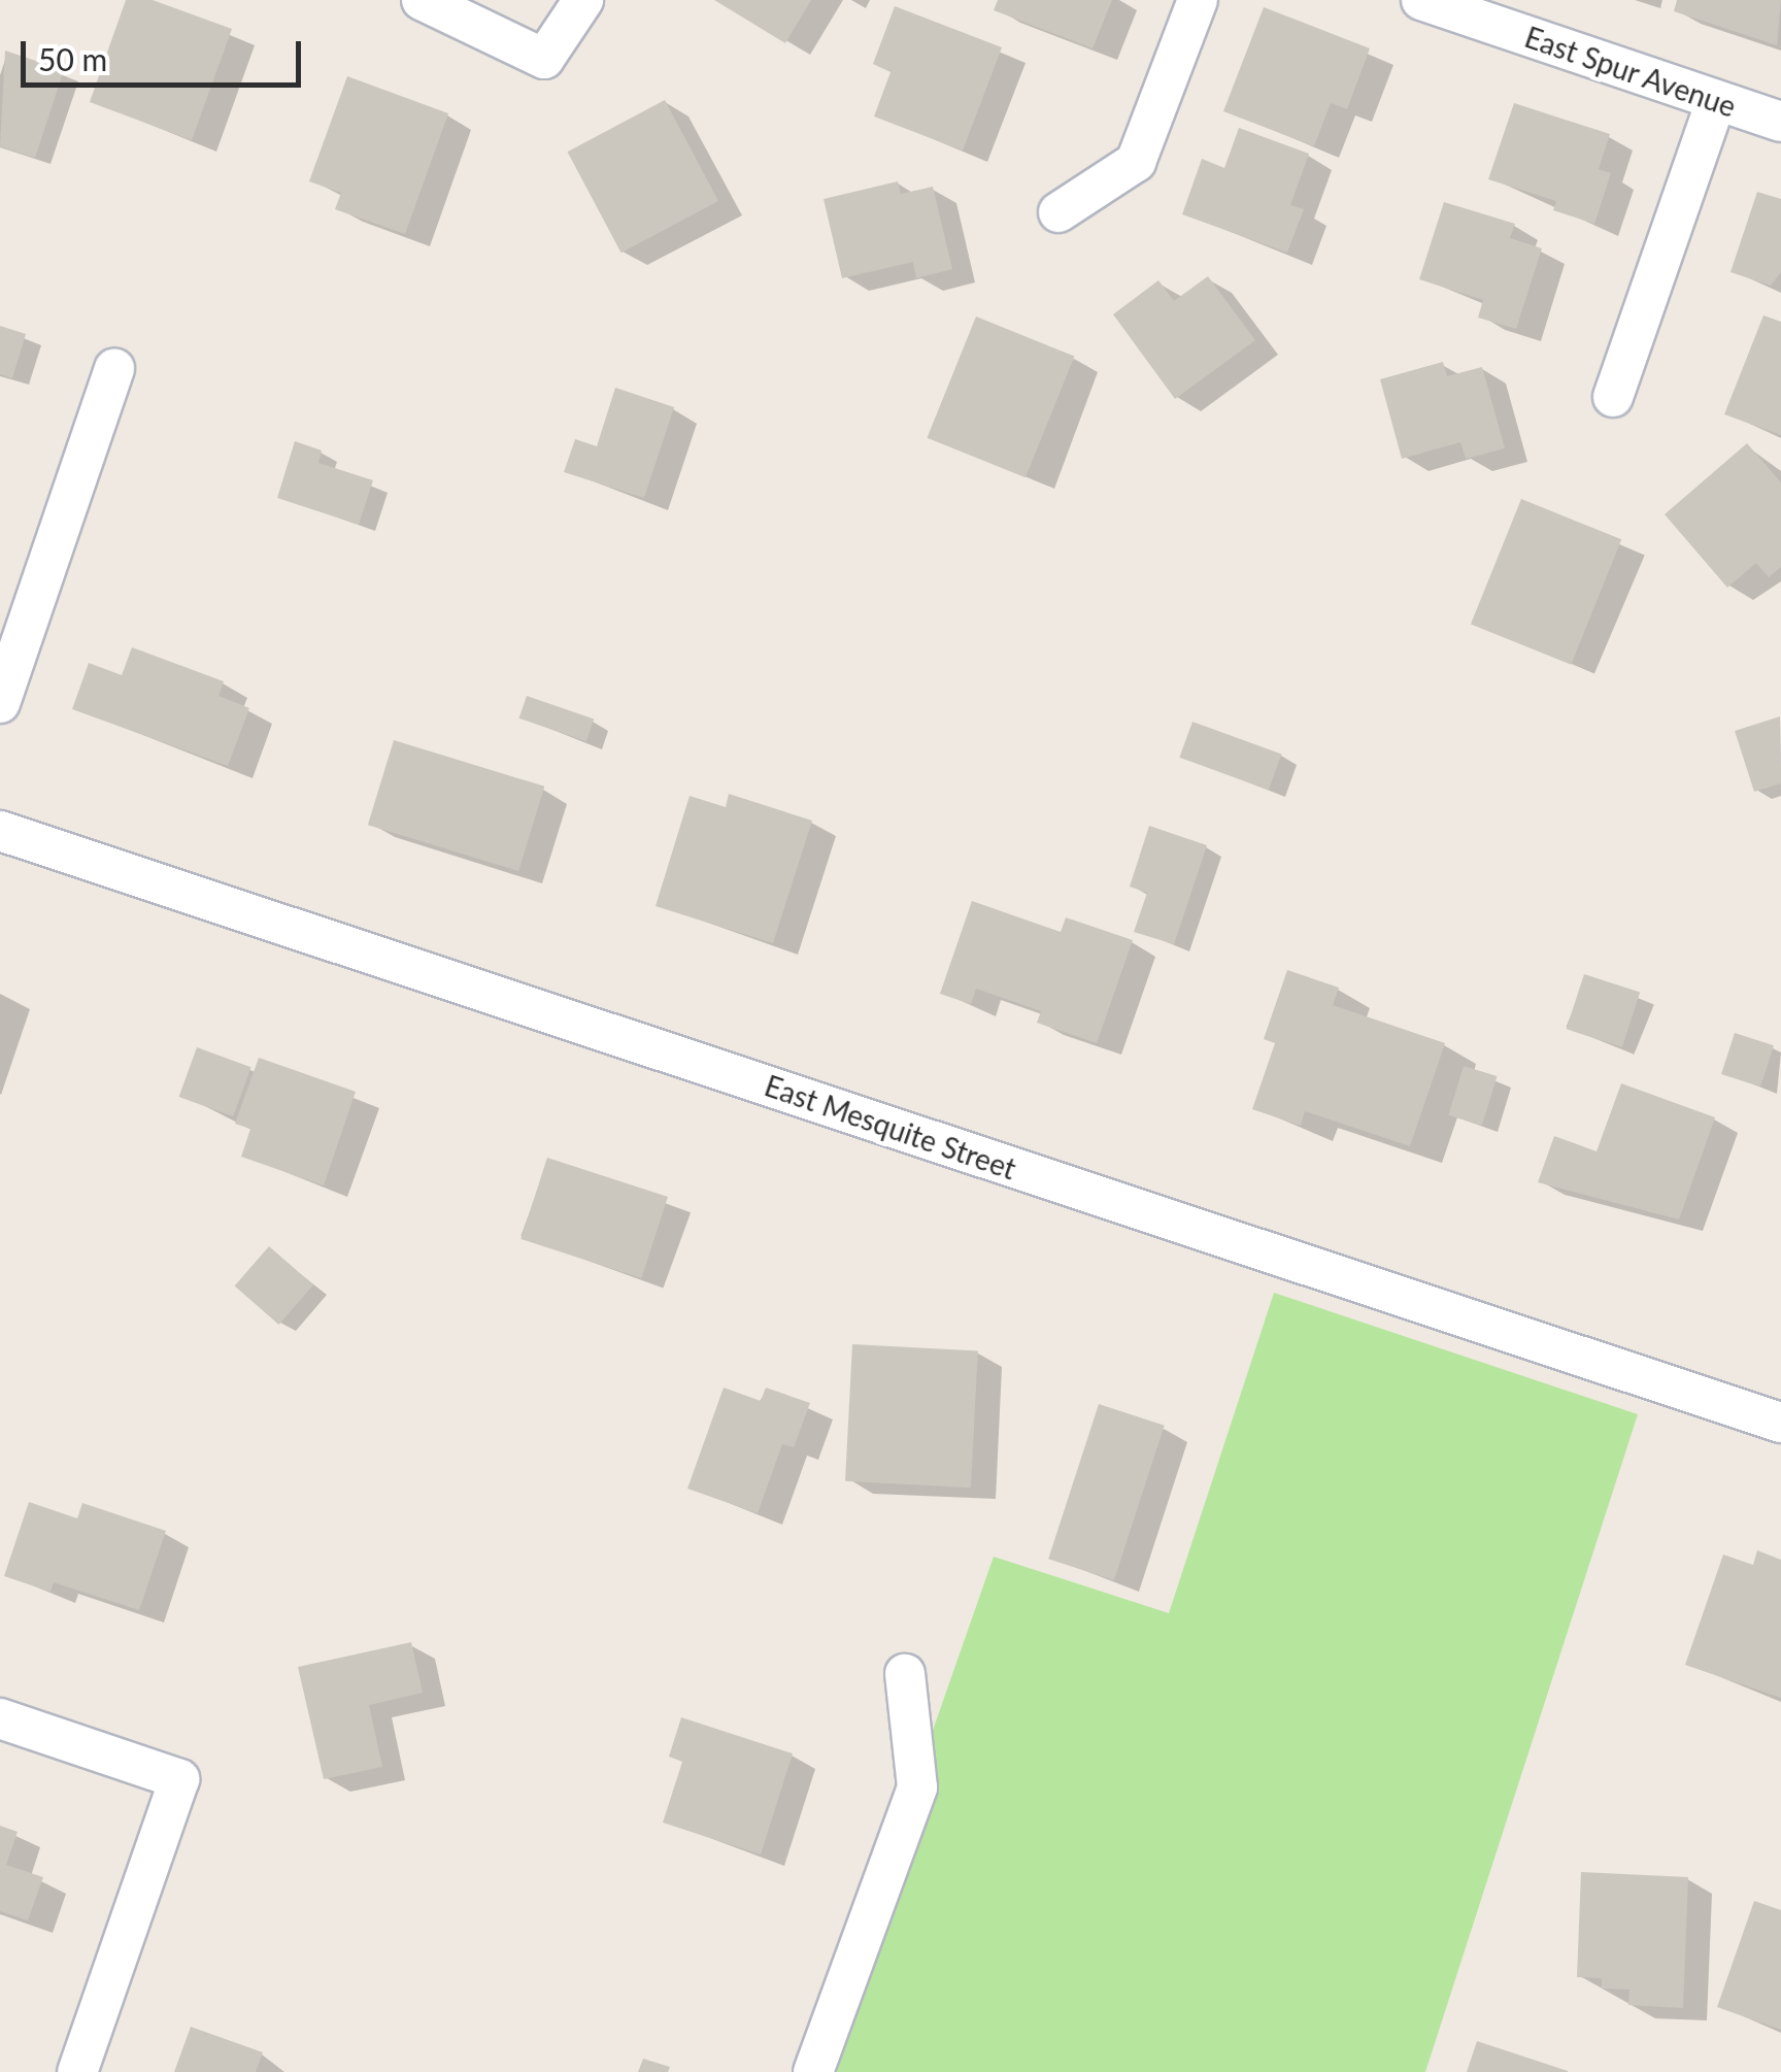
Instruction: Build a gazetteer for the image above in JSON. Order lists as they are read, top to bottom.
{
  "streets": {
    "street": ["East Spur Avenue", "East Mesquite Street"]
  },
  "scale_bar": "50 m"
}
